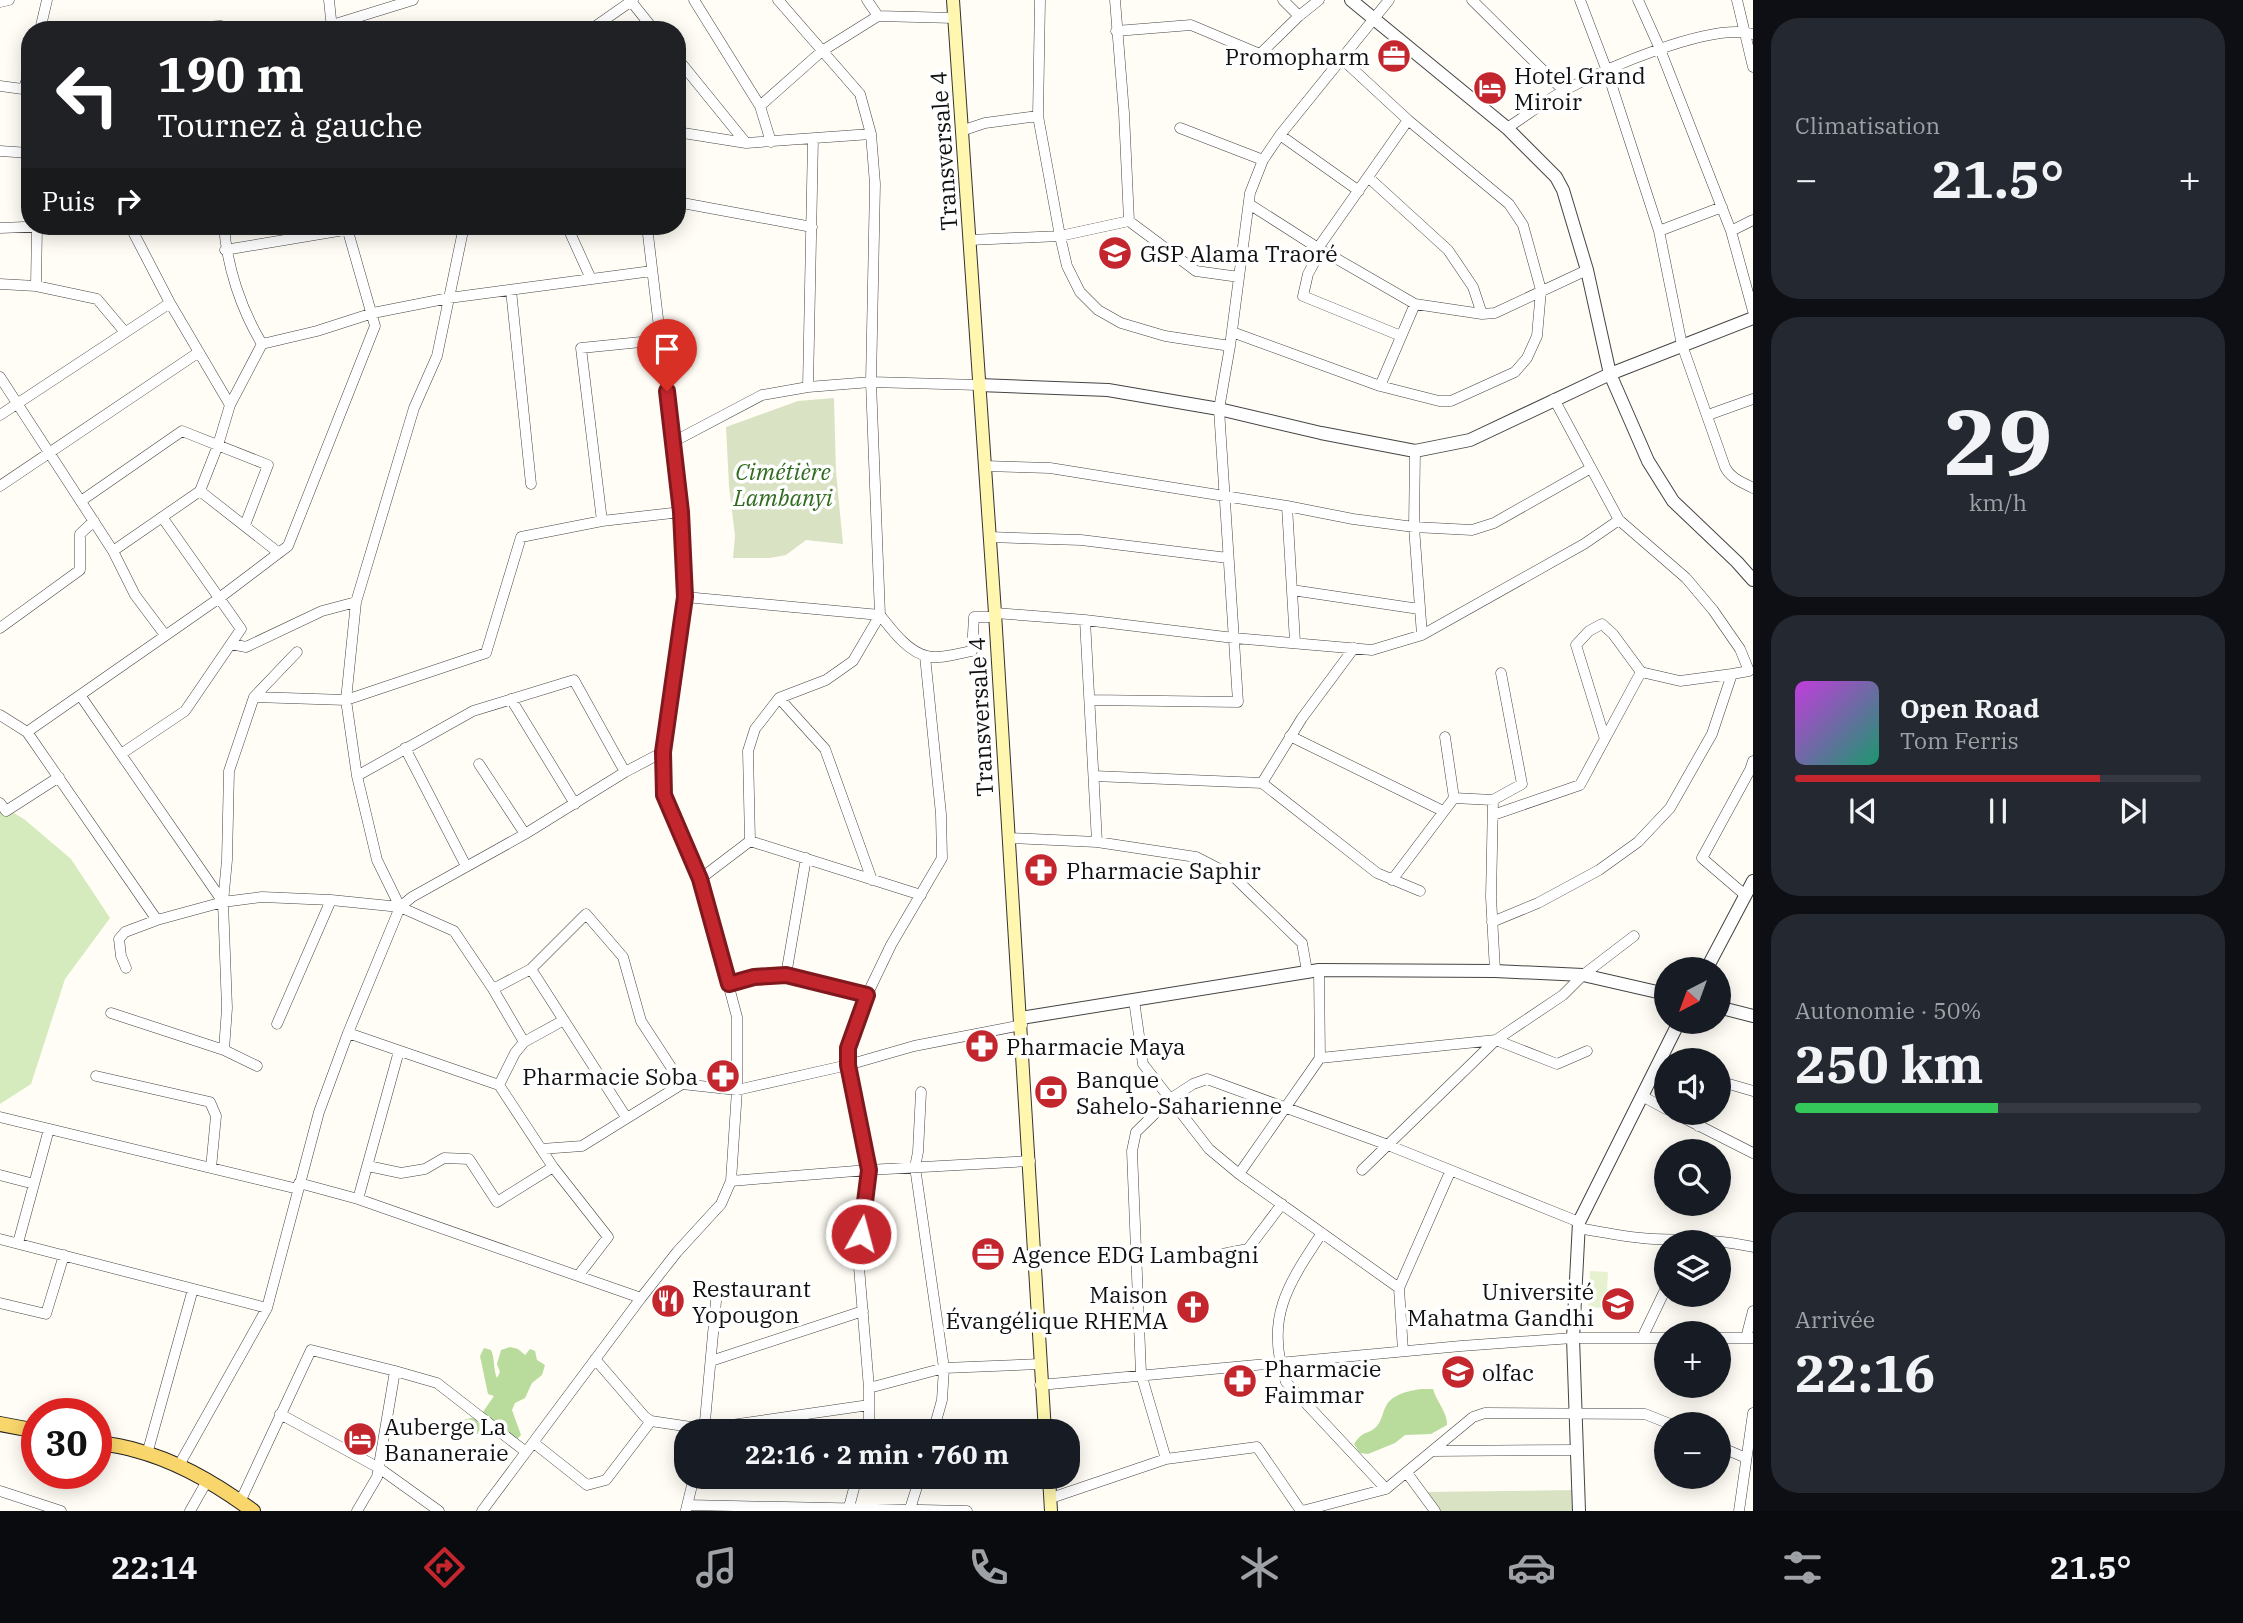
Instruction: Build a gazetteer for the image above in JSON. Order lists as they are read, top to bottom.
{
  "streets": {
    "main road": ["Transversale 4"]
  },
  "parks": ["Cimétière Lambanyi"],
  "places": {
    "office": ["Promopharm", "Agence EDG Lambagni"],
    "hotel": ["Hotel Grand Miroir", "Auberge La Bananeraie"],
    "school or university": ["GSP Alama Traoré", "Université Mahatma Gandhi", "olfac"],
    "pharmacy": [
      "Pharmacie Saphir",
      "Pharmacie Maya",
      "Pharmacie Soba",
      "Pharmacie Faimmar"
    ],
    "bank": ["Banque Sahelo-Saharienne"],
    "restaurant": ["Restaurant Yopougon"],
    "church": ["Maison Évangélique RHEMA"]
  },
  "north": "bottom left",
  "page": {
    "tile": [
      "Climatisation",
      ["29", "km/h"],
      ["Autonomie · 50%", "250 km"],
      ["Arrivée", "22:16"]
    ],
    "turn": ["190 m", "Tournez à gauche"],
    "heat": ["−", "21.5°", "+"],
    "then": "Puis",
    "song": ["Open Road", "Tom Ferris"],
    "map_buttons": ["+", "−"],
    "limit": "30",
    "trip": "22:16 · 2 min · 760 m",
    "tabs": ["22:14", "21.5°"]
  }
}
